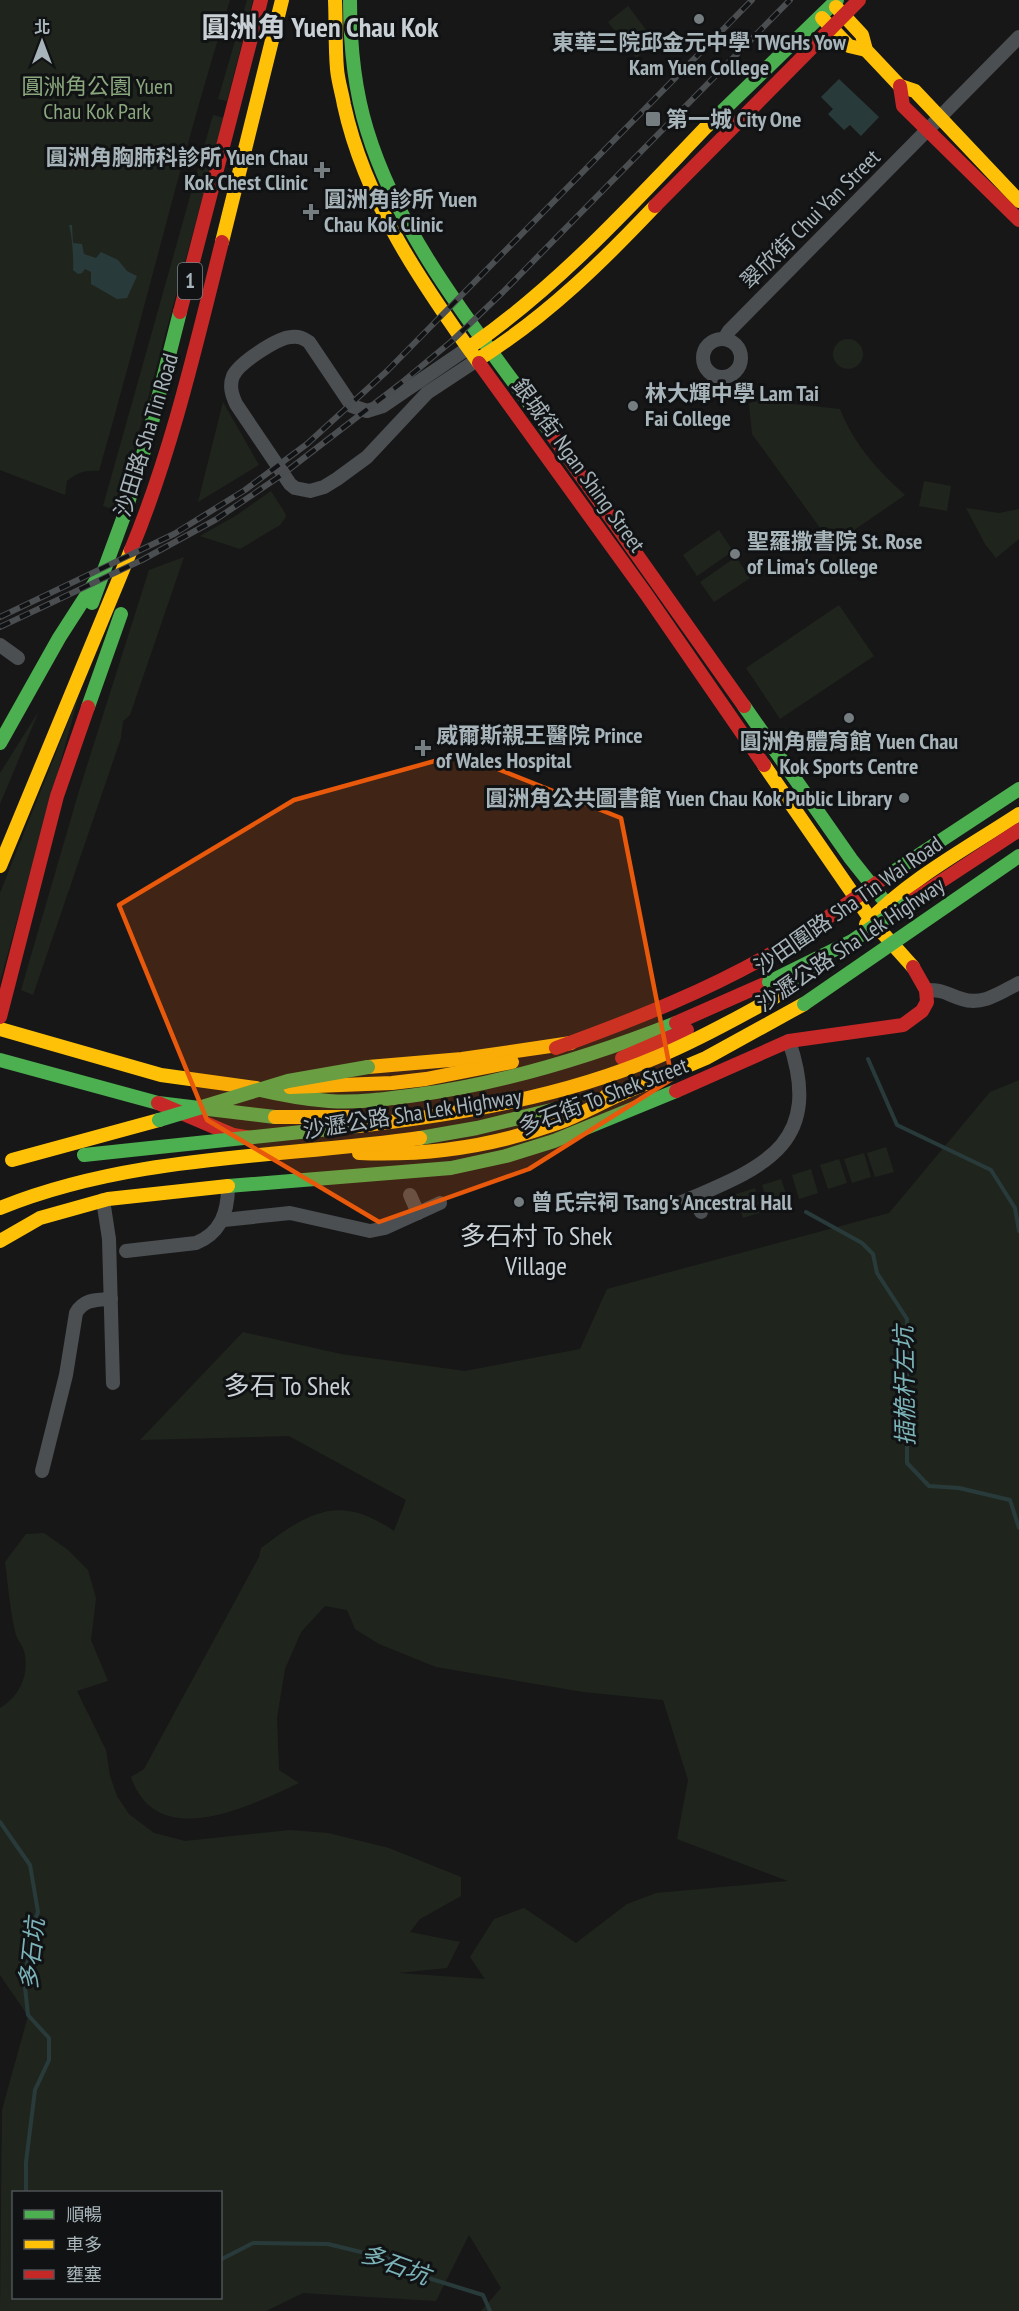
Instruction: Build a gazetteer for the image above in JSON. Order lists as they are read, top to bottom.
{
  "streets": {
    "main road": [
      "1",
      "沙田路 Sha Tin Road",
      "銀城街 Ngan Shing Street",
      "沙田圍路 Sha Tin Wai Road",
      "沙瀝公路 Sha Lek Highway",
      "多石街 To Shek Street"
    ],
    "street": ["翠欣街 Chui Yan Street"]
  },
  "crossings": [
    ["銀城街 Ngan Shing Street", "沙田圍路 Sha Tin Wai Road"]
  ],
  "districts": ["圓洲角 Yuen Chau Kok", "多石村 To Shek Village", "多石 To Shek"],
  "water": ["插桅杆左坑", "多石坑"],
  "parks": ["圓洲角公園 Yuen Chau Kok Park"],
  "places": {
    "other": [
      "東華三院邱金元中學 TWGHs Yow Kam Yuen College",
      "林大輝中學 Lam Tai Fai College",
      "聖羅撒書院 St. Rose of Lima's College",
      "圓洲角體育館 Yuen Chau Kok Sports Centre",
      "圓洲角公共圖書館 Yuen Chau Kok Public Library",
      "曾氏宗祠 Tsang's Ancestral Hall"
    ],
    "transit": ["第一城 City One"],
    "health": ["圓洲角胸肺科診所 Yuen Chau Kok Chest Clinic", "圓洲角診所 Yuen Chau Kok Clinic", "威爾斯親王醫院 Prince of Wales Hospital"]
  },
  "legend": ["順暢", "車多", "壅塞"],
  "north": "top"
}
